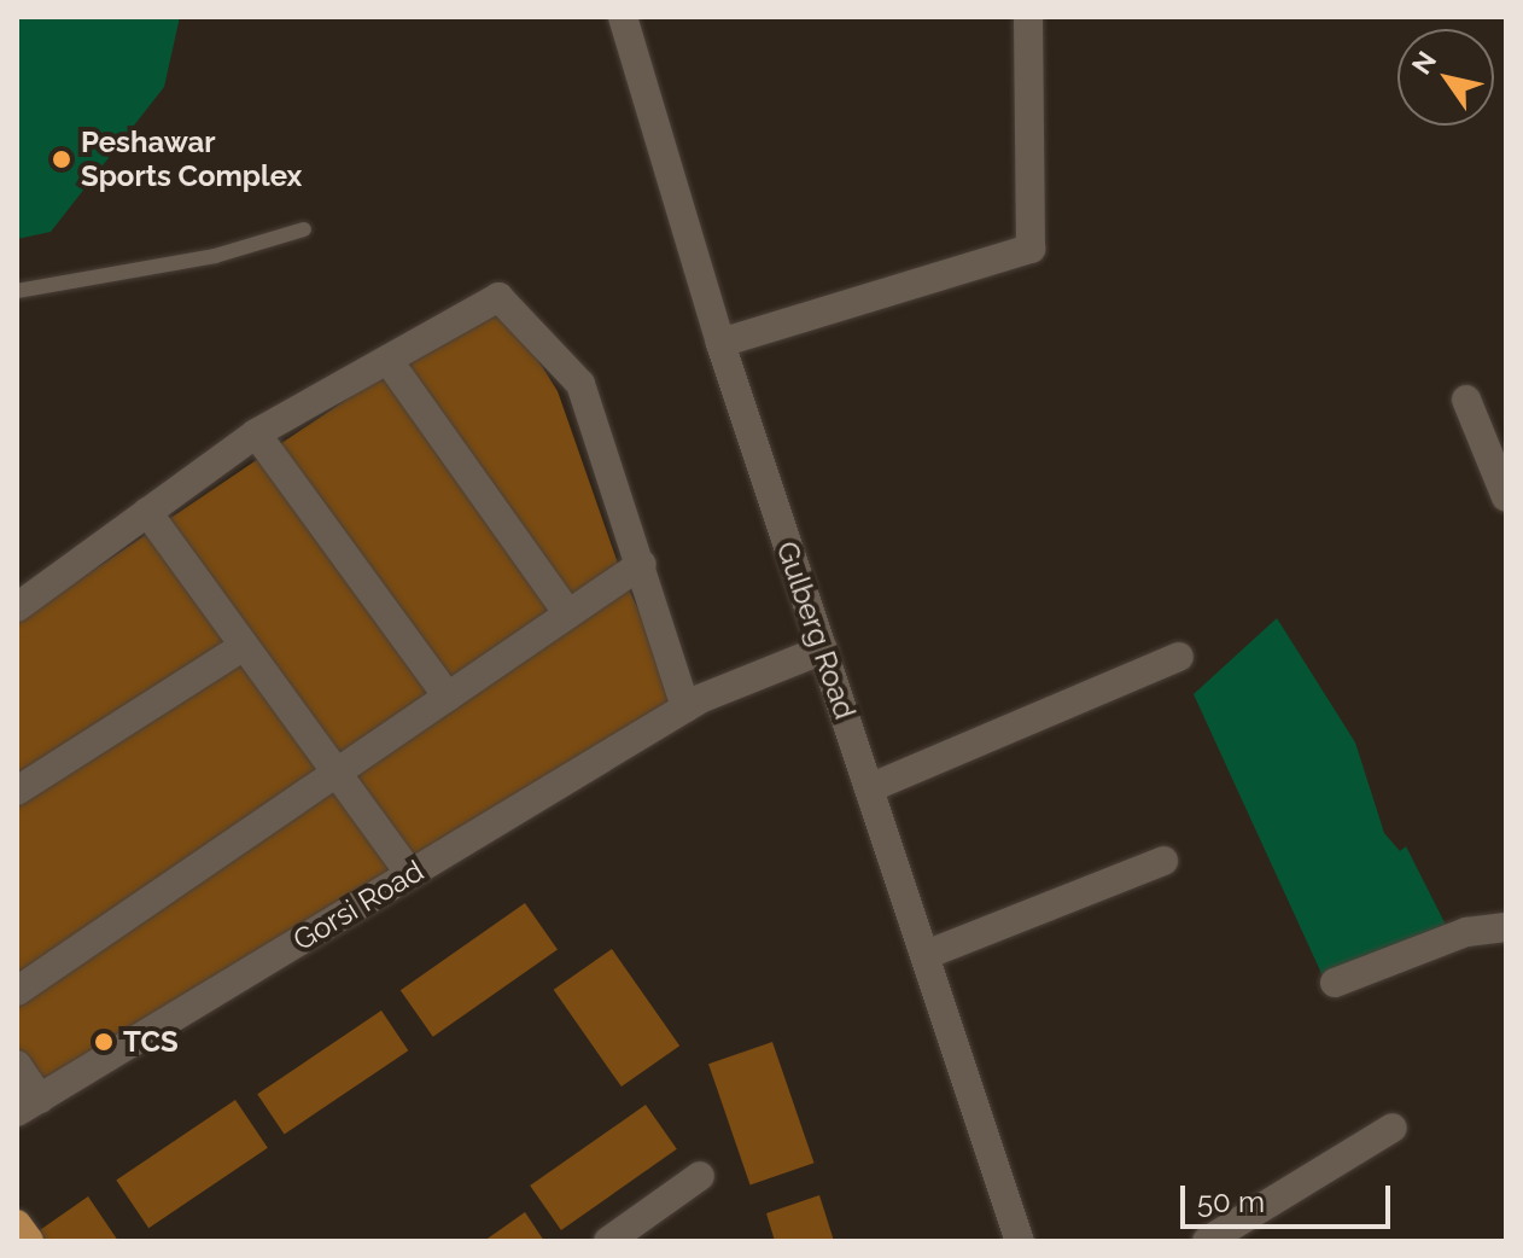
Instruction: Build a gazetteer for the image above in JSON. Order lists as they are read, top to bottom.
{
  "streets": {
    "street": ["Gulberg Road", "Gorsi Road"]
  },
  "crossings": [
    ["Gulberg Road", "Gorsi Road"]
  ],
  "places": ["Peshawar Sports Complex", "TCS"],
  "scale_bar": "50 m",
  "north": "top left"
}
